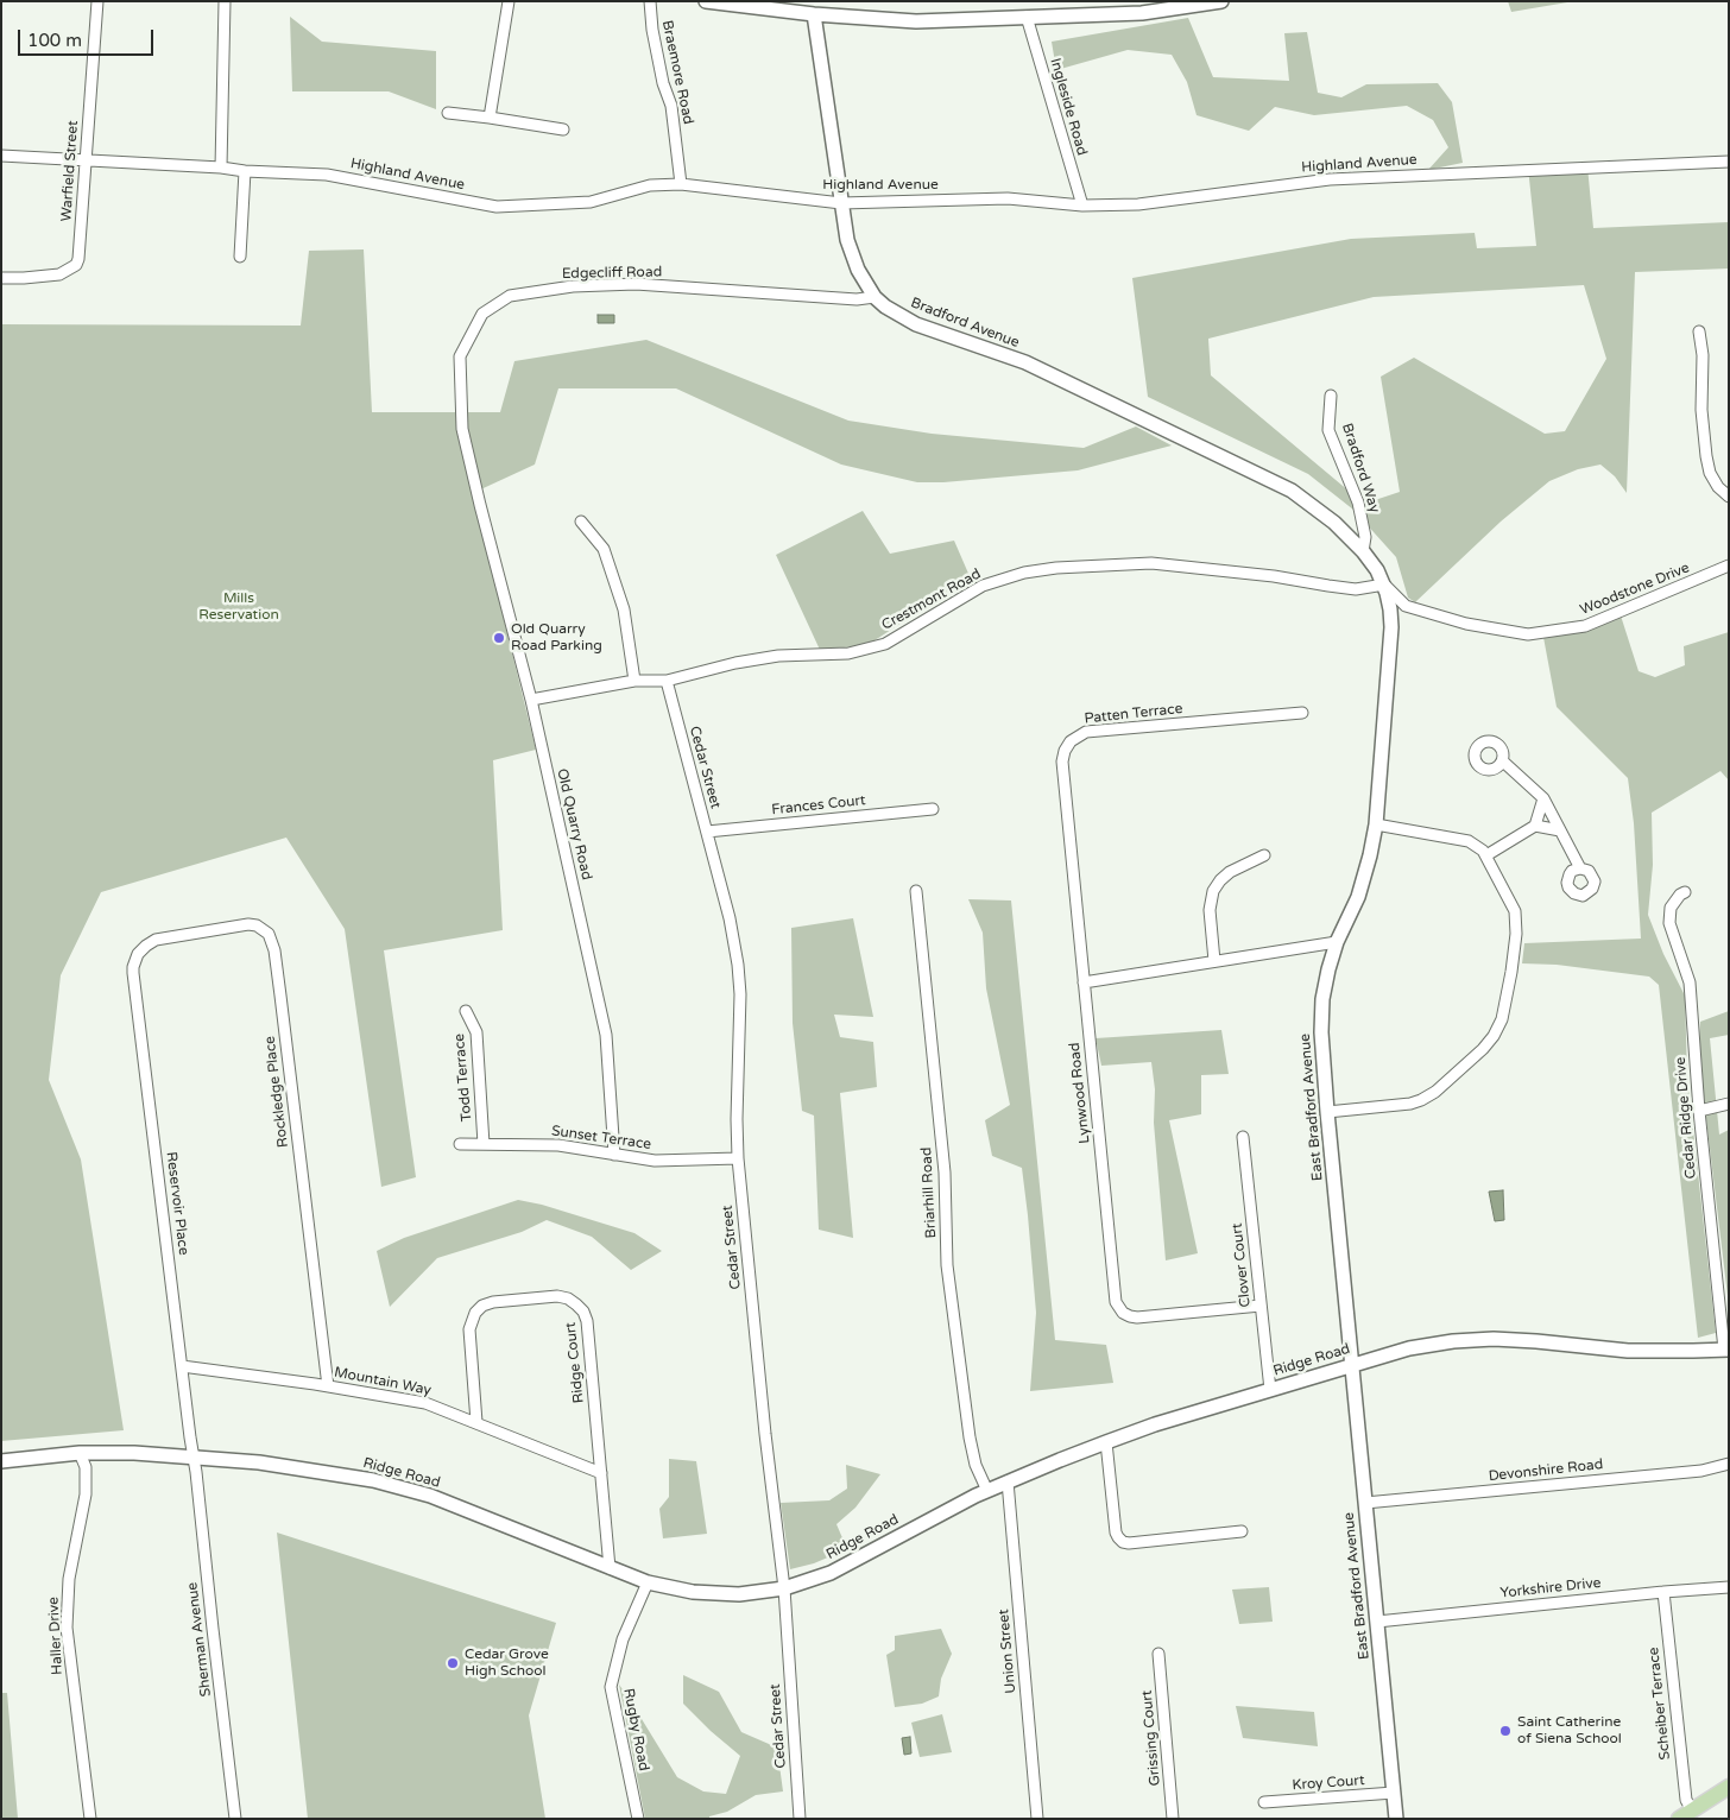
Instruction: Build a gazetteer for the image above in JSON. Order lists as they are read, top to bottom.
{
  "streets": {
    "street": [
      "Braemore Road",
      "Ingleside Road",
      "Highland Avenue",
      "Warfield Street",
      "Edgecliff Road",
      "Bradford Avenue",
      "Bradford Way",
      "Woodstone Drive",
      "Crestmont Road",
      "Patten Terrace",
      "Cedar Street",
      "Frances Court",
      "Old Quarry Road",
      "Todd Terrace",
      "Rockledge Place",
      "Lynwood Road",
      "East Bradford Avenue",
      "Cedar Ridge Drive",
      "Sunset Terrace",
      "Briarhill Road",
      "Reservoir Place",
      "Clover Court",
      "Ridge Road",
      "Ridge Court",
      "Mountain Way",
      "Devonshire Road",
      "Yorkshire Drive",
      "Haller Drive",
      "Sherman Avenue",
      "Union Street",
      "Scheiber Terrace",
      "Rugby Road",
      "Grissing Court",
      "Kroy Court"
    ]
  },
  "crossings": [
    ["Braemore Road", "Highland Avenue"],
    ["Ingleside Road", "Highland Avenue"],
    ["Highland Avenue", "Warfield Street"],
    ["Highland Avenue", "Bradford Avenue"],
    ["Edgecliff Road", "Bradford Avenue"],
    ["Edgecliff Road", "Old Quarry Road"],
    ["Bradford Avenue", "East Bradford Avenue"],
    ["Bradford Way", "East Bradford Avenue"],
    ["Woodstone Drive", "Crestmont Road"],
    ["Woodstone Drive", "East Bradford Avenue"],
    ["Crestmont Road", "Cedar Street"],
    ["Crestmont Road", "Old Quarry Road"],
    ["Crestmont Road", "East Bradford Avenue"],
    ["Patten Terrace", "Lynwood Road"],
    ["Cedar Street", "Frances Court"],
    ["Cedar Street", "Sunset Terrace"],
    ["Cedar Street", "Ridge Road"],
    ["Old Quarry Road", "Sunset Terrace"],
    ["Todd Terrace", "Sunset Terrace"],
    ["Rockledge Place", "Reservoir Place"],
    ["Rockledge Place", "Mountain Way"],
    ["Lynwood Road", "Clover Court"],
    ["East Bradford Avenue", "Ridge Road"],
    ["East Bradford Avenue", "Devonshire Road"],
    ["East Bradford Avenue", "Yorkshire Drive"],
    ["East Bradford Avenue", "Kroy Court"],
    ["Cedar Ridge Drive", "Ridge Road"],
    ["Briarhill Road", "Ridge Road"],
    ["Reservoir Place", "Ridge Road"],
    ["Reservoir Place", "Mountain Way"],
    ["Reservoir Place", "Sherman Avenue"],
    ["Clover Court", "Ridge Road"],
    ["Ridge Road", "Ridge Court"],
    ["Ridge Road", "Haller Drive"],
    ["Ridge Road", "Sherman Avenue"],
    ["Ridge Road", "Union Street"],
    ["Ridge Road", "Rugby Road"],
    ["Ridge Court", "Mountain Way"],
    ["Yorkshire Drive", "Scheiber Terrace"]
  ],
  "parks": ["Mills Reservation"],
  "places": ["Old Quarry Road Parking", "Cedar Grove High School", "Saint Catherine of Siena School"],
  "scale_bar": "100 m"
}
